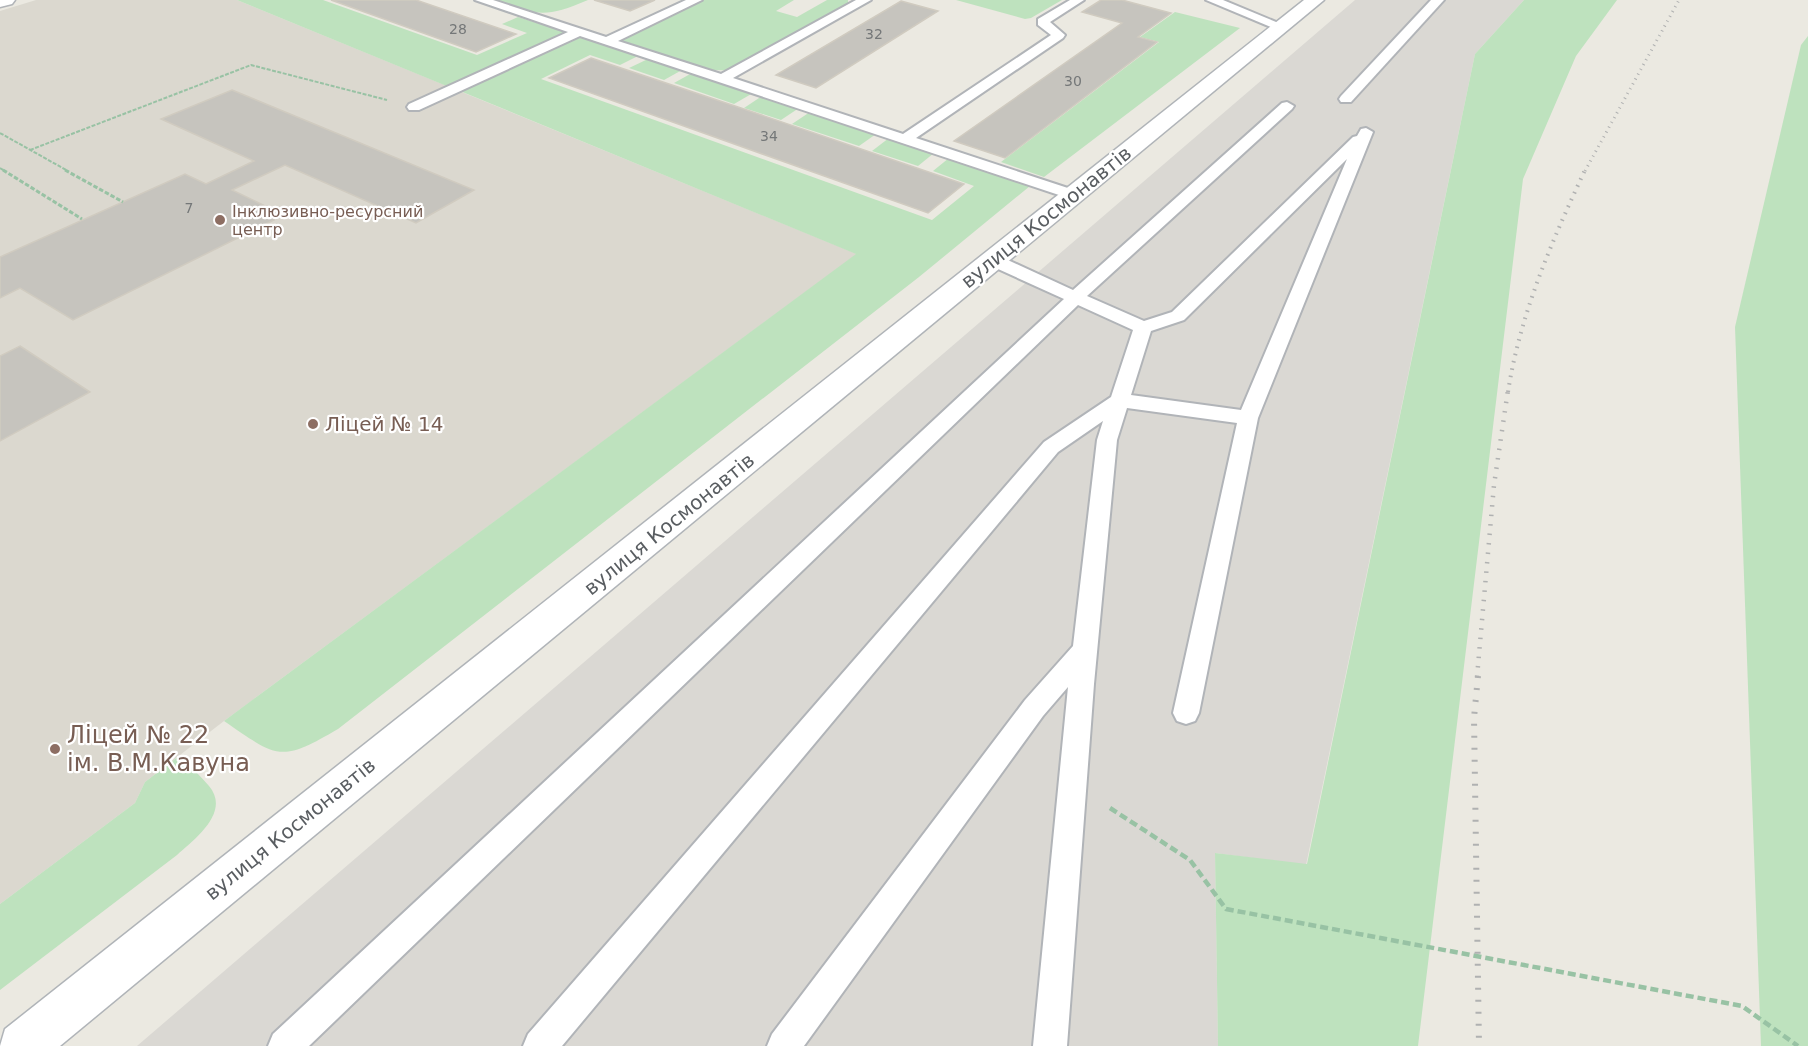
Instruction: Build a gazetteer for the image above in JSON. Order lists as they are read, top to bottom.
{
  "streets": {
    "street": ["вулиця Космонавтів"]
  },
  "places": ["Інклюзивно-ресурсний центр", "Ліцей № 14", "Ліцей № 22 ім. В.М.Кавуна"],
  "house_numbers": [
    "28",
    "32",
    "30",
    "34",
    "7"
  ]
}
